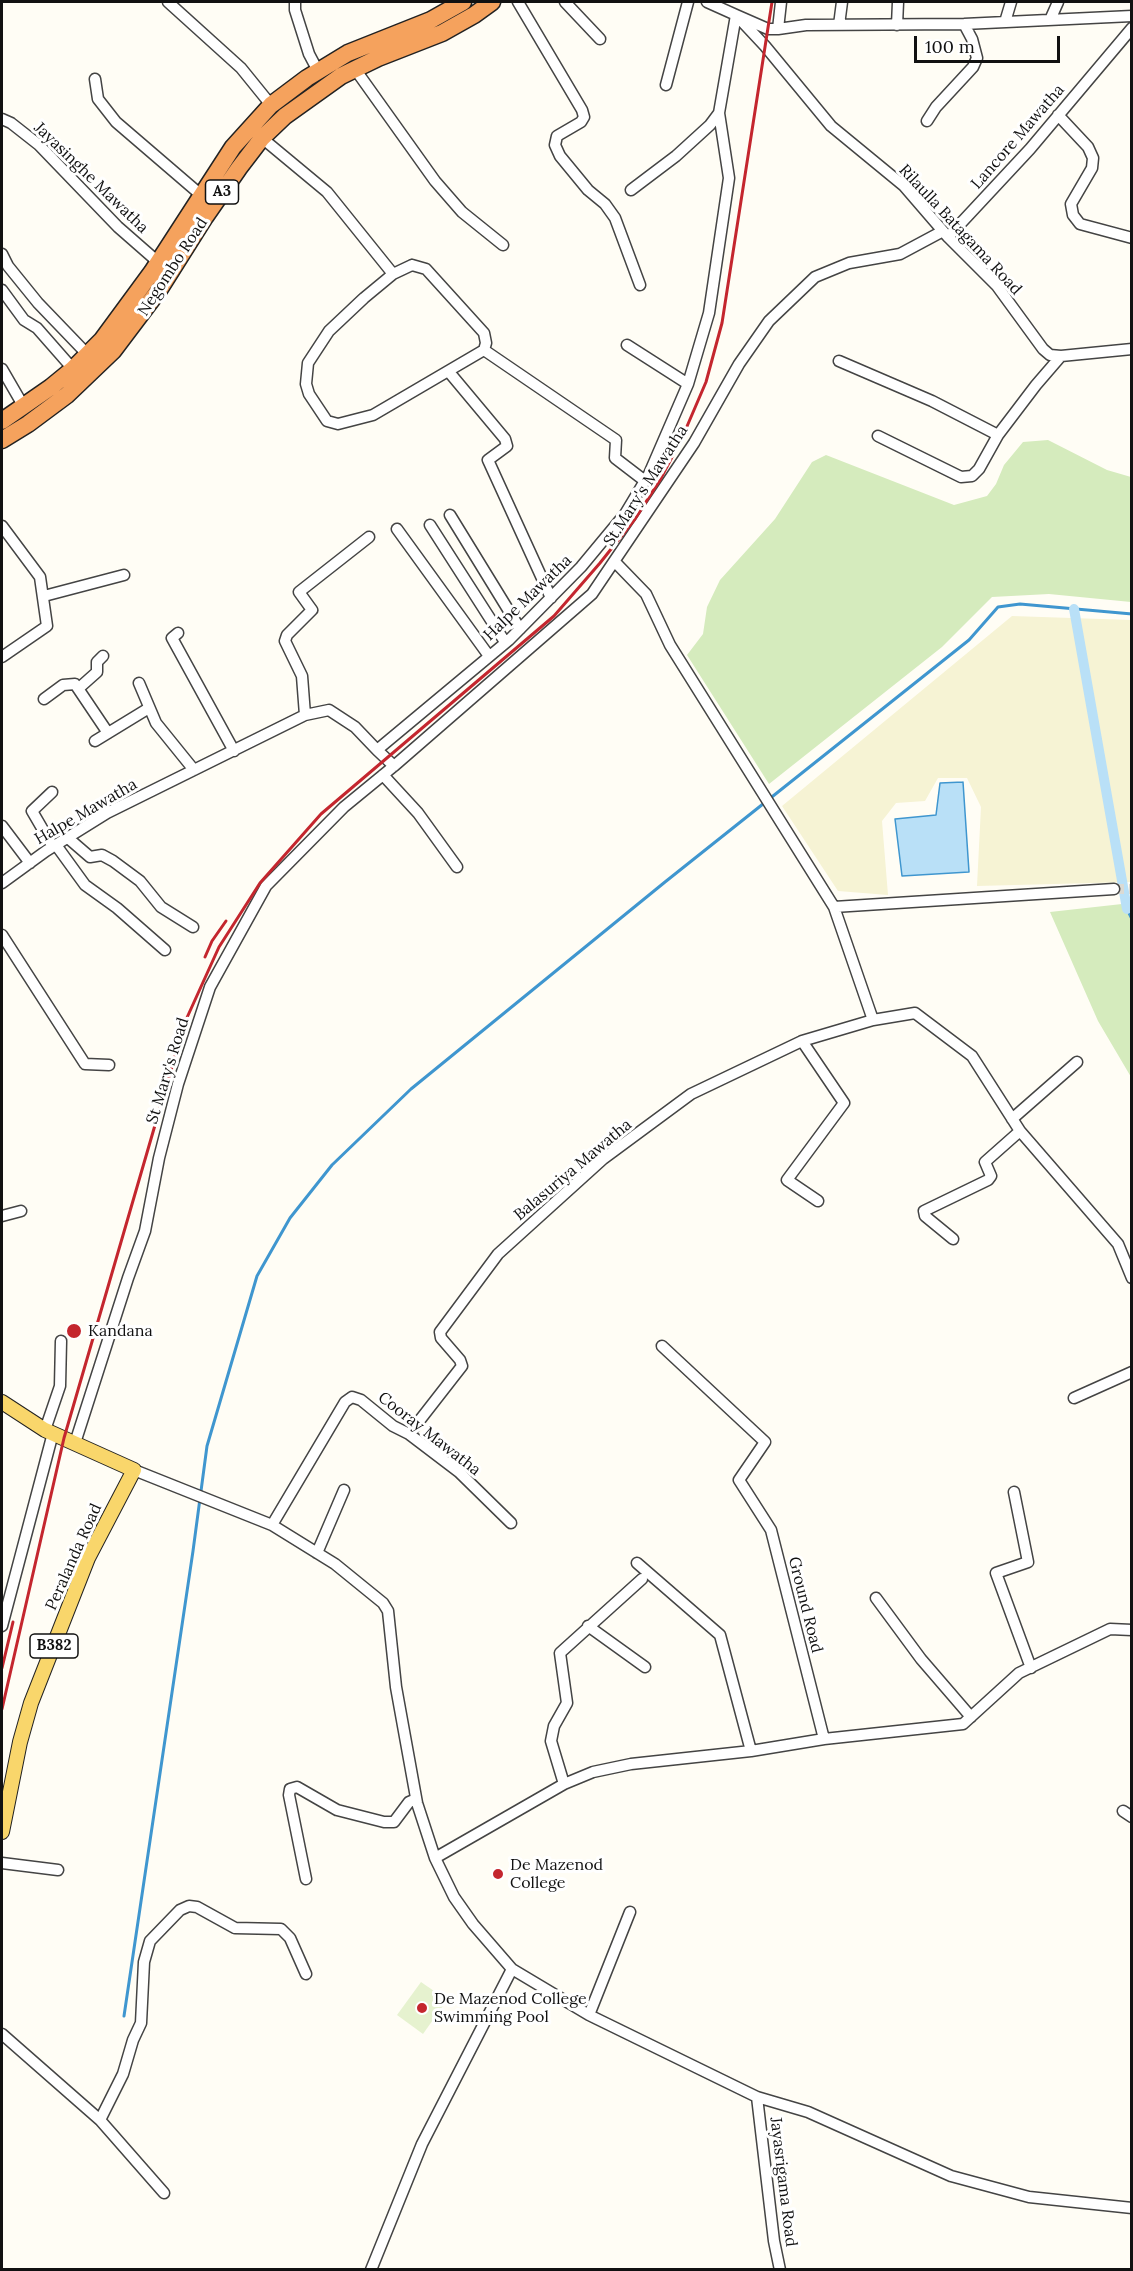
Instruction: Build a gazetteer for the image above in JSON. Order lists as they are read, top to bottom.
{
  "streets": {
    "highway": ["A3", "Negombo Road"],
    "main road": ["Peralanda Road", "B382"],
    "street": [
      "Lancore Mawatha",
      "Jayasinghe Mawatha",
      "Rilaulla Batagama Road",
      "St.Mary's Mawatha",
      "Halpe Mawatha",
      "St Mary's Road",
      "Balasuriya Mawatha",
      "Cooray Mawatha",
      "Ground Road",
      "Jayasrigama Road"
    ]
  },
  "crossings": [
    ["Lancore Mawatha", "Rilaulla Batagama Road"],
    ["Lancore Mawatha", "St.Mary's Mawatha"],
    ["Jayasinghe Mawatha", "Negombo Road"],
    ["Rilaulla Batagama Road", "St.Mary's Mawatha"],
    ["Rilaulla Batagama Road", "Halpe Mawatha"],
    ["St.Mary's Mawatha", "St Mary's Road"],
    ["Balasuriya Mawatha", "Cooray Mawatha"]
  ],
  "places": ["Kandana", "De Mazenod College", "De Mazenod College Swimming Pool"],
  "scale_bar": "100 m"
}
